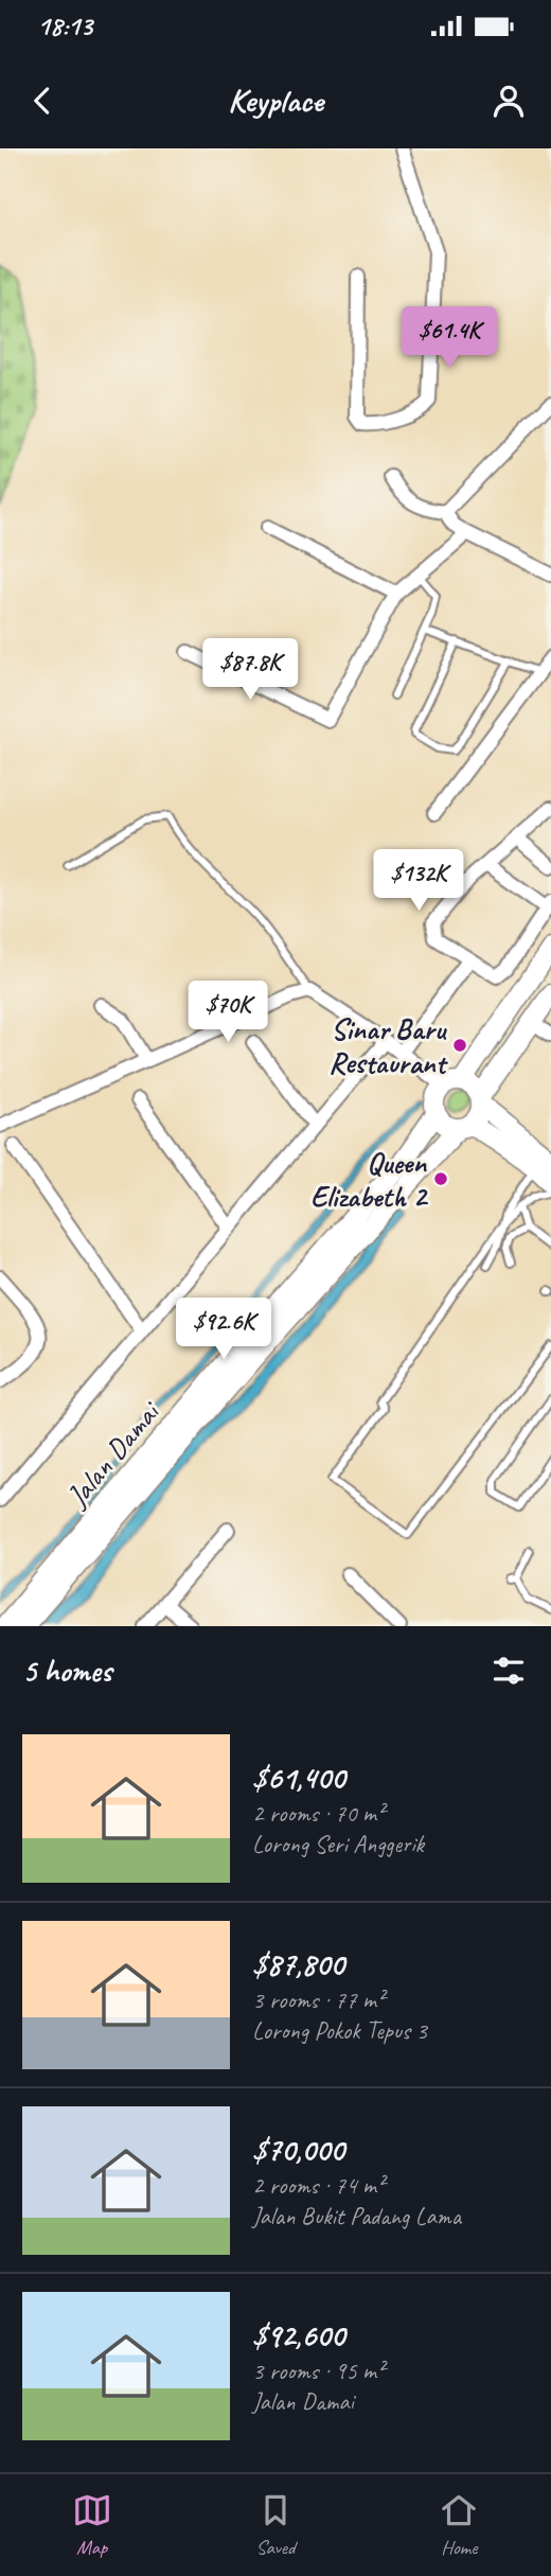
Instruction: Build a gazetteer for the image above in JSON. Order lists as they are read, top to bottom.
{
  "streets": {
    "main road": ["Jalan Damai"]
  },
  "places": ["Sinar Baru Restaurant", "Queen Elizabeth 2"],
  "page": {
    "status": "18:13",
    "header": "Keyplace",
    "price": [
      "$61.4K",
      "$87.8K",
      "$132K",
      "$70K",
      "$92.6K"
    ],
    "heading": "5 homes",
    "list": [
      {
        "name": "$61,400",
        "note": "2 rooms · 70 m² · Lorong Seri Anggerik"
      },
      {
        "name": "$87,800",
        "note": "3 rooms · 77 m² · Lorong Pokok Tepus 3"
      },
      {
        "name": "$70,000",
        "note": "2 rooms · 74 m² · Jalan Bukit Padang Lama"
      },
      {
        "name": "$92,600",
        "note": "3 rooms · 95 m² · Jalan Damai"
      }
    ],
    "tabs": ["Map", "Saved", "Home"]
  }
}
